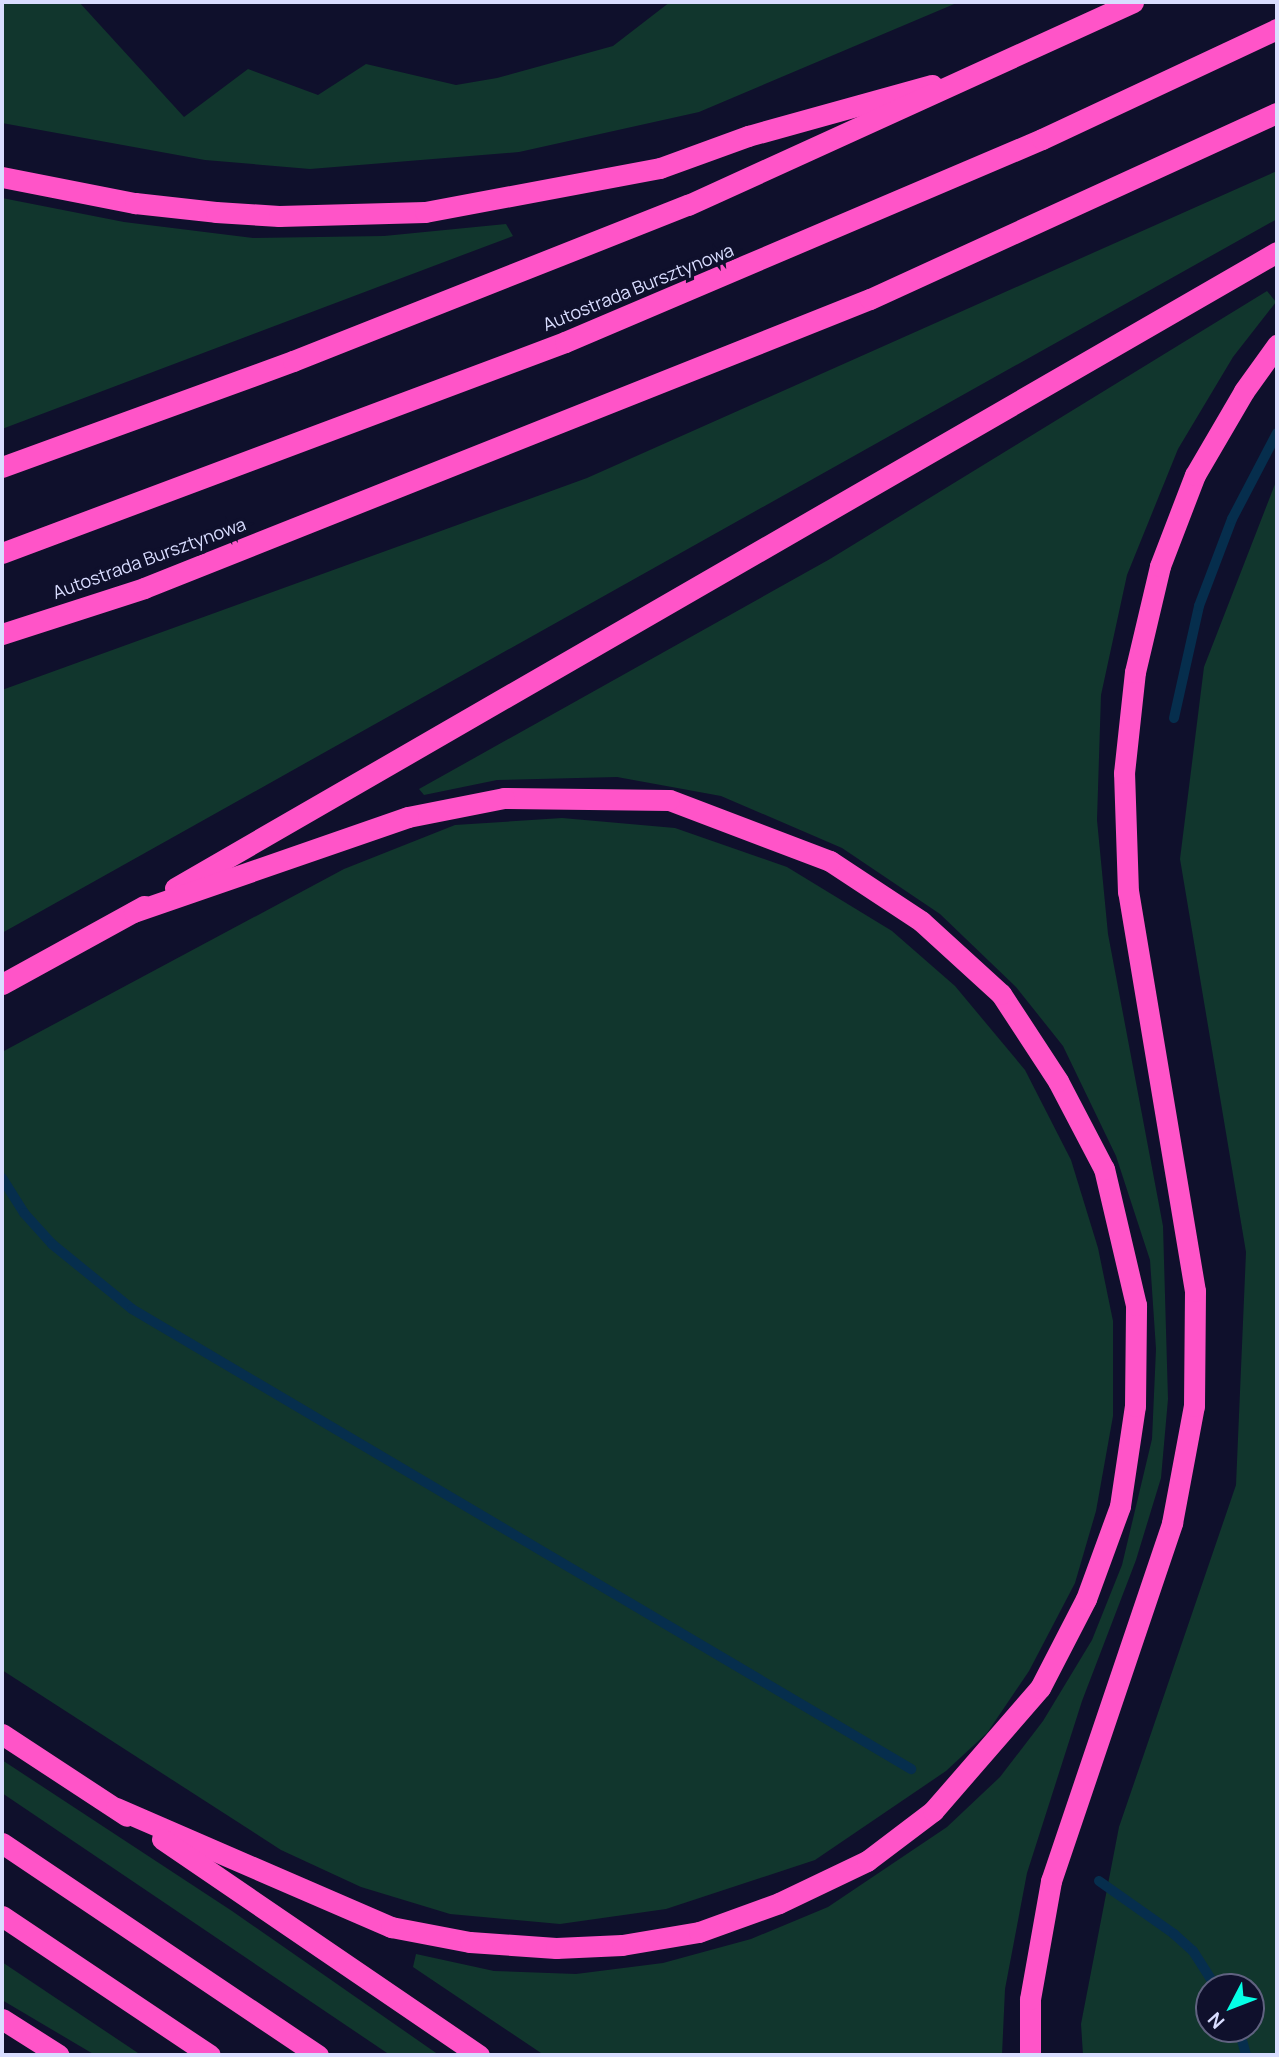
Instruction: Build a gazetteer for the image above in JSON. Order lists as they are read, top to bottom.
{
  "streets": {
    "highway": ["Autostrada Bursztynowa"]
  },
  "north": "bottom left"
}
